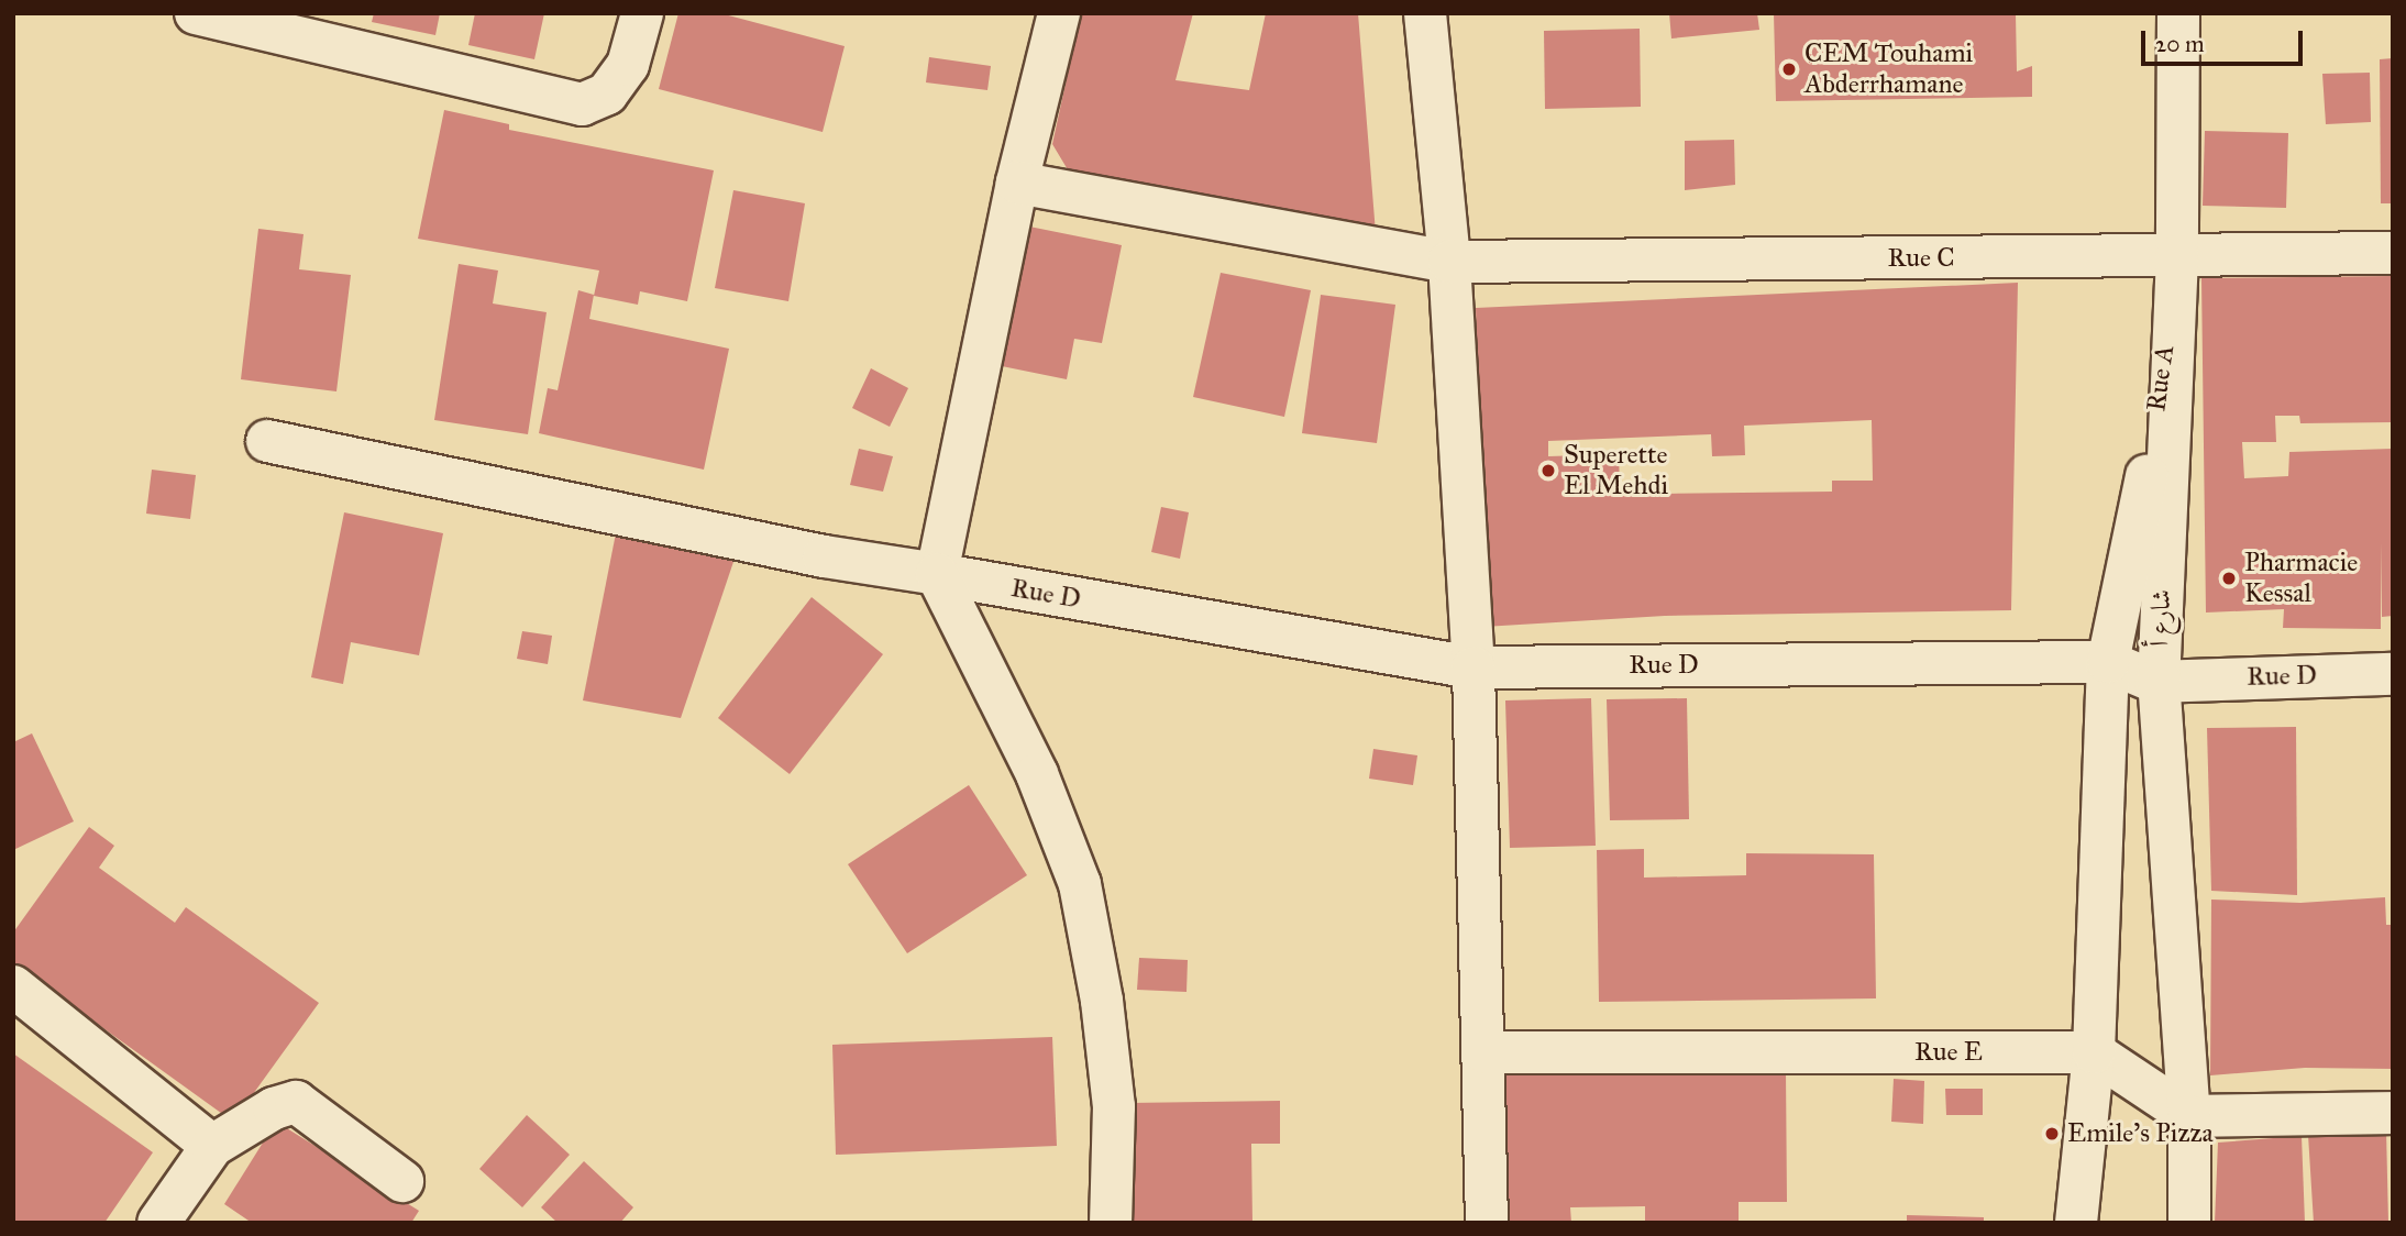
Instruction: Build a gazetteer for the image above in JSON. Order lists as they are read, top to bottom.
{
  "streets": {
    "street": [
      "Rue C",
      "Rue A",
      "Rue D",
      "شارع أ",
      "Rue E"
    ]
  },
  "crossings": [
    ["Rue C", "Rue A"],
    ["Rue C", "شارع أ"],
    ["Rue A", "شارع أ"],
    ["Rue D", "شارع أ"],
    ["شارع أ", "Rue E"]
  ],
  "places": [
    "CEM Touhami Abderrhamane",
    "Superette El Mehdi",
    "Pharmacie Kessal",
    "Emile's Pizza"
  ],
  "scale_bar": "20 m"
}
